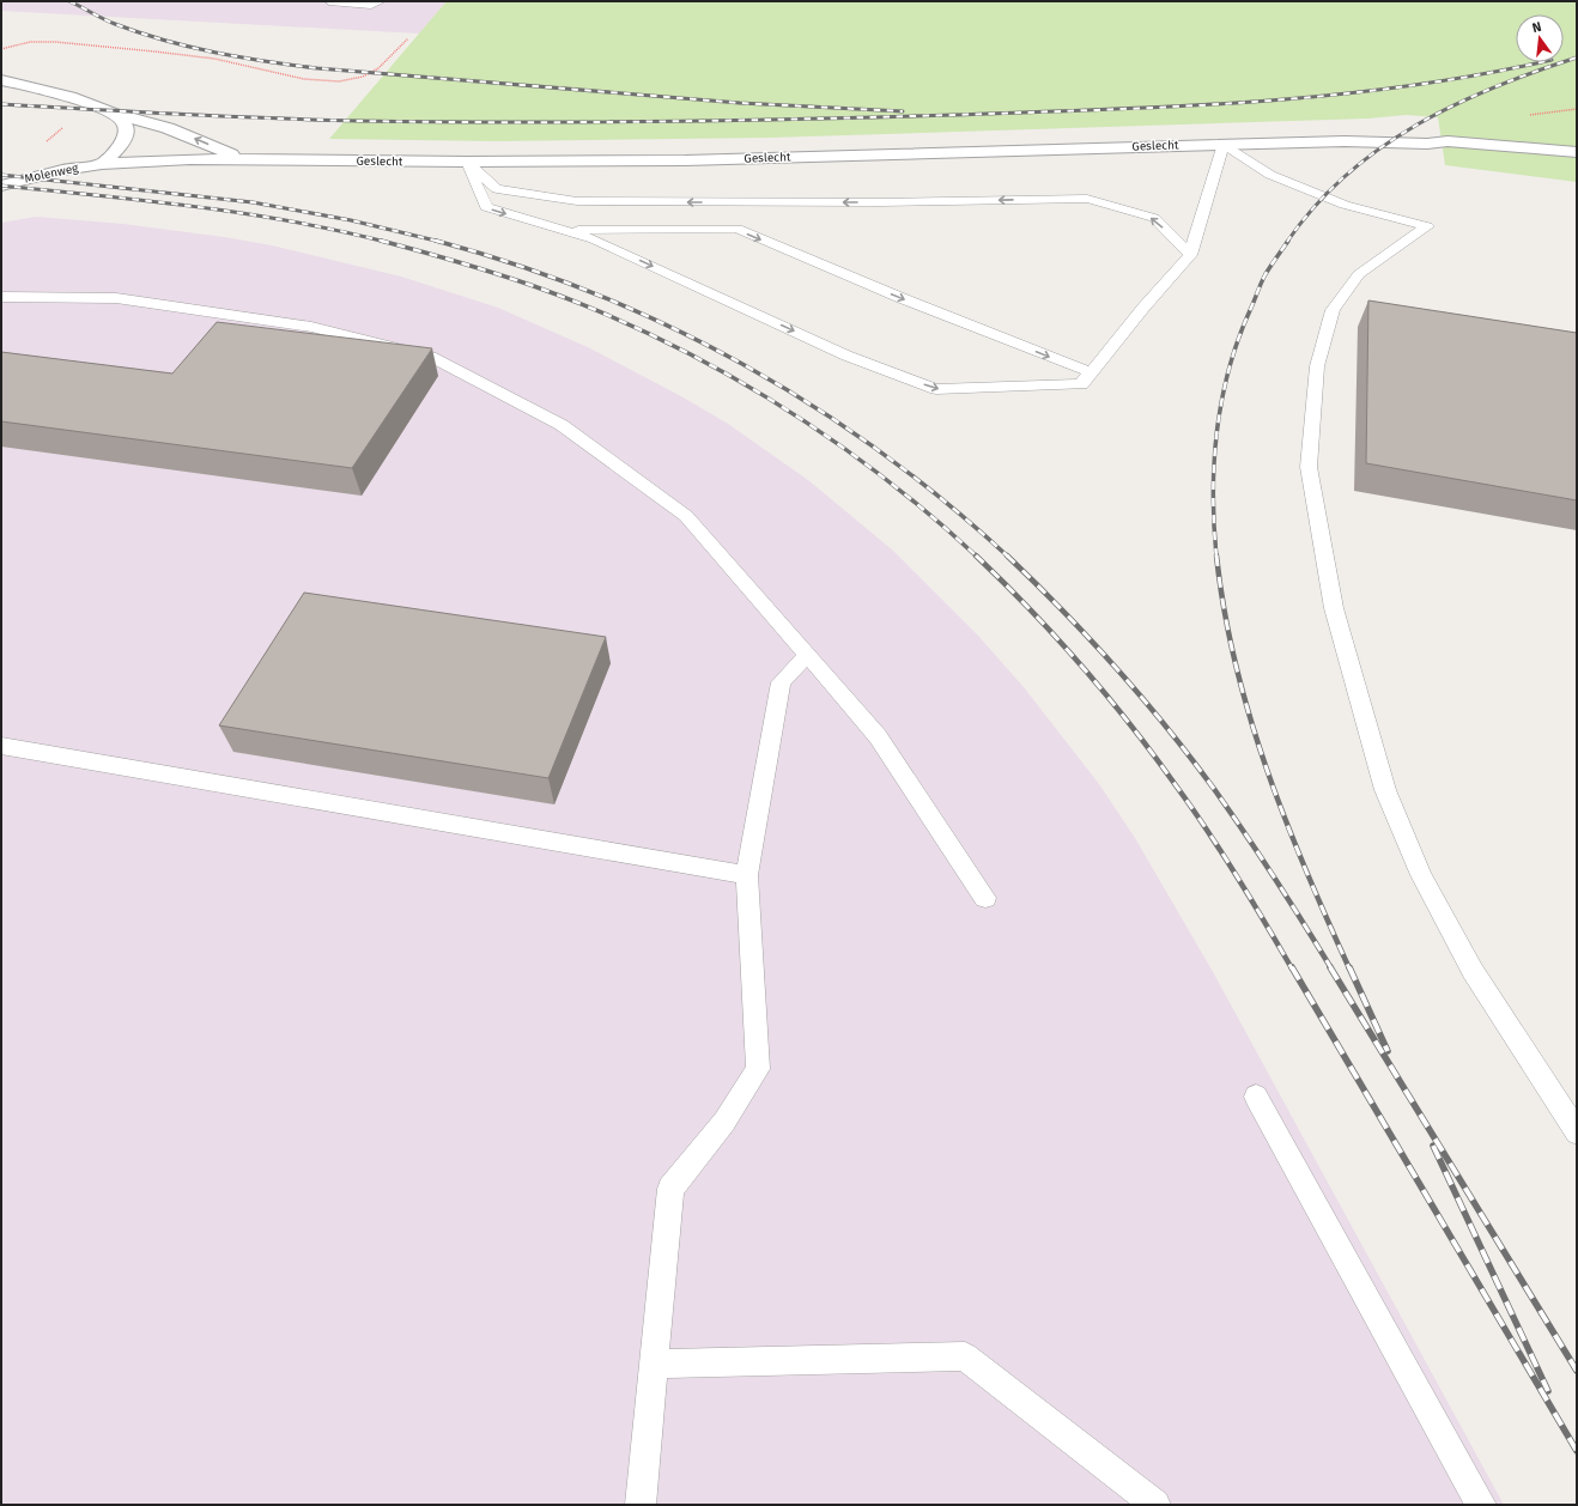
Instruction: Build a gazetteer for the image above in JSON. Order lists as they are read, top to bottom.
{
  "streets": {
    "street": ["Geslecht", "Molenweg"]
  },
  "crossings": [
    ["Geslecht", "Molenweg"]
  ],
  "north": "top"
}
